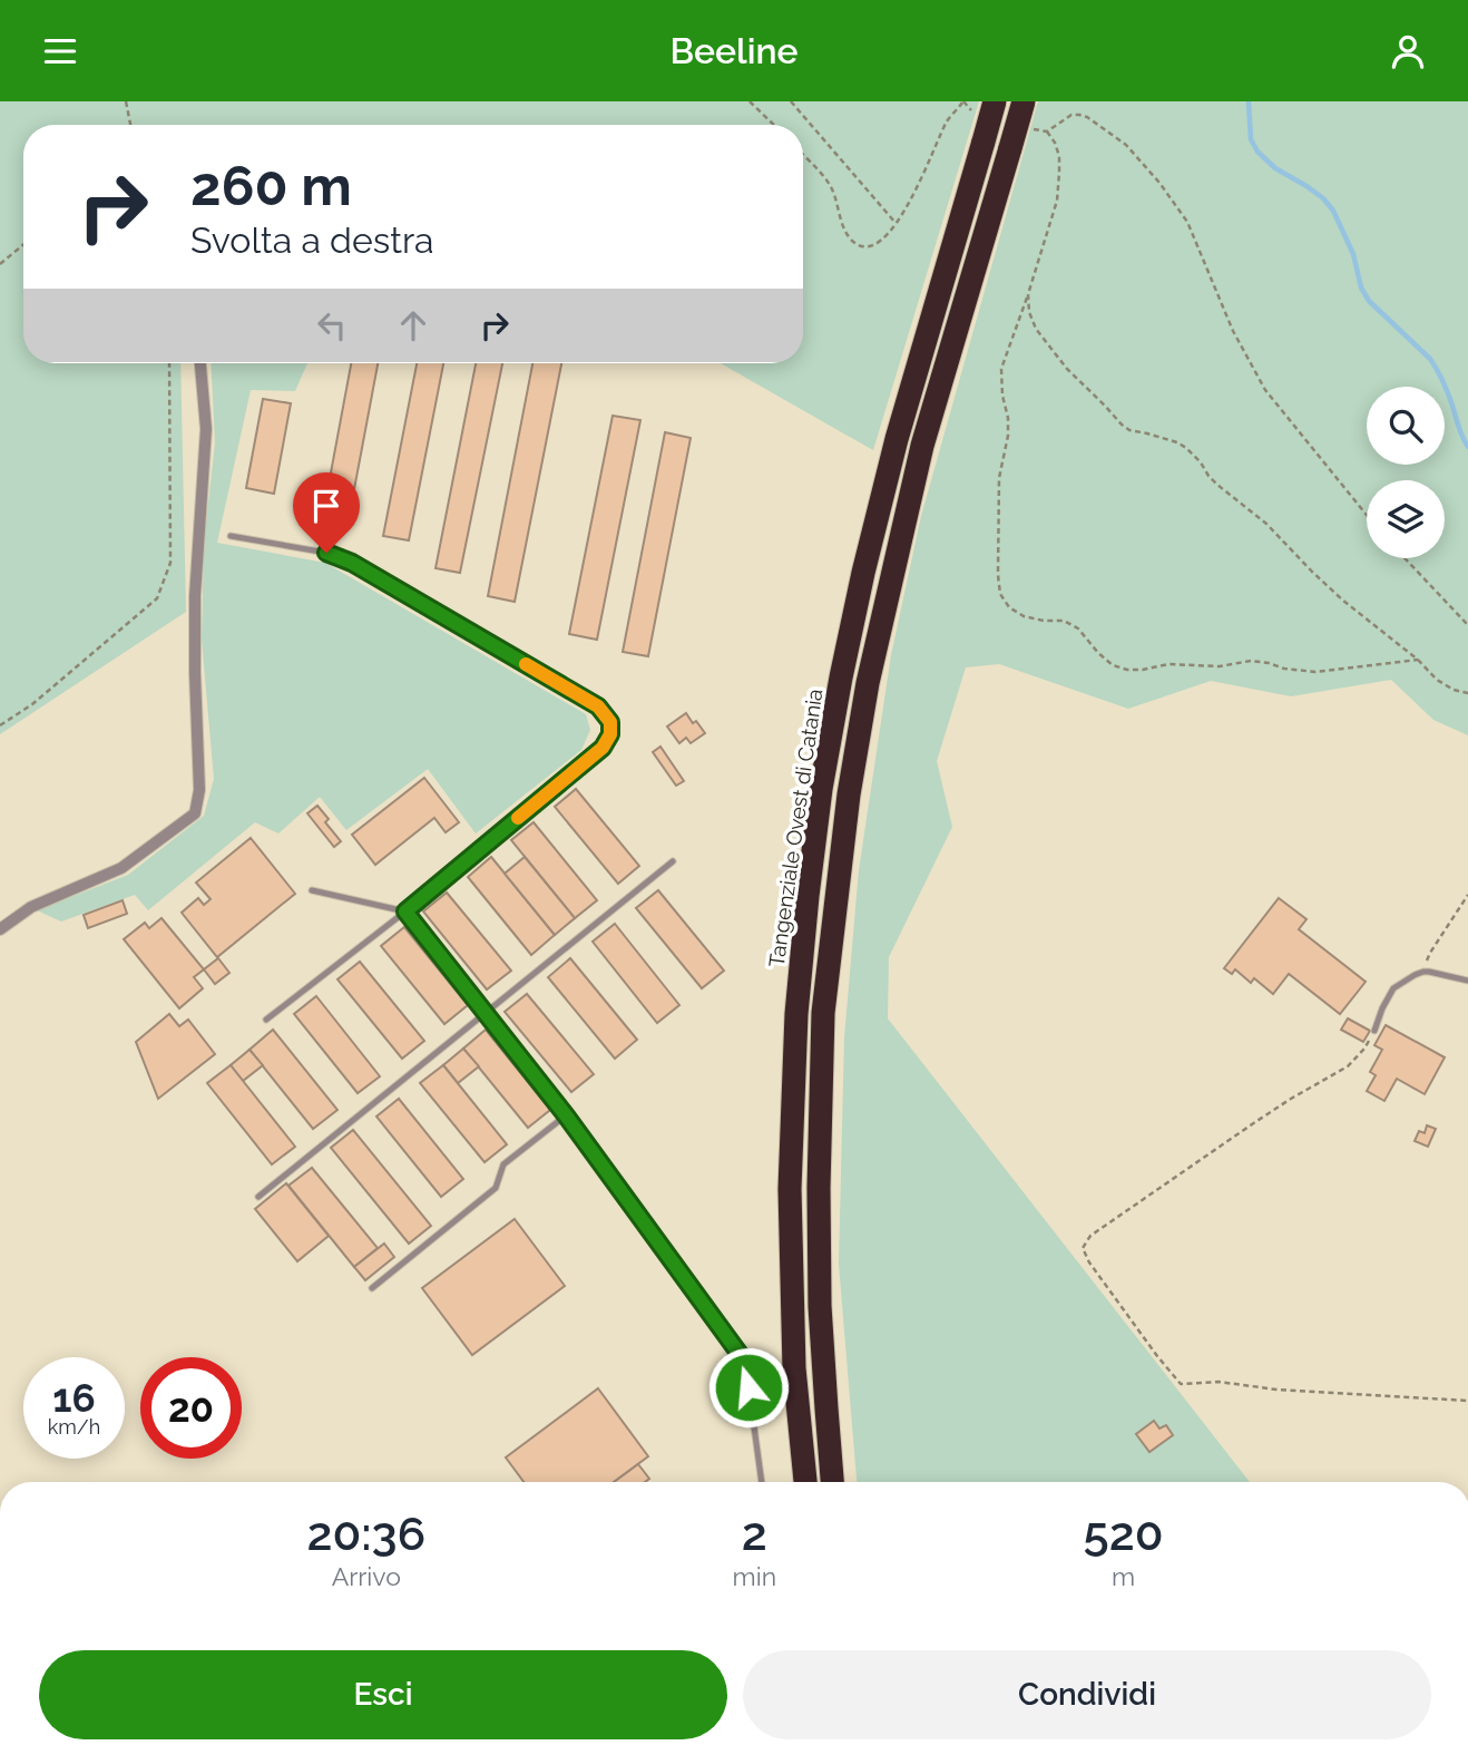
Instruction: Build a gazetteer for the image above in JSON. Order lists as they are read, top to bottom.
{
  "streets": {
    "highway": ["Tangenziale Ovest di Catania"]
  },
  "page": {
    "header": "Beeline",
    "turn": ["260 m", "Svolta a destra"],
    "speed": "16 km/h",
    "limit": "20",
    "eta": [
      "20:36",
      "Arrivo",
      "2",
      "min",
      "520",
      "m"
    ],
    "buttons": ["Esci", "Condividi"]
  }
}
